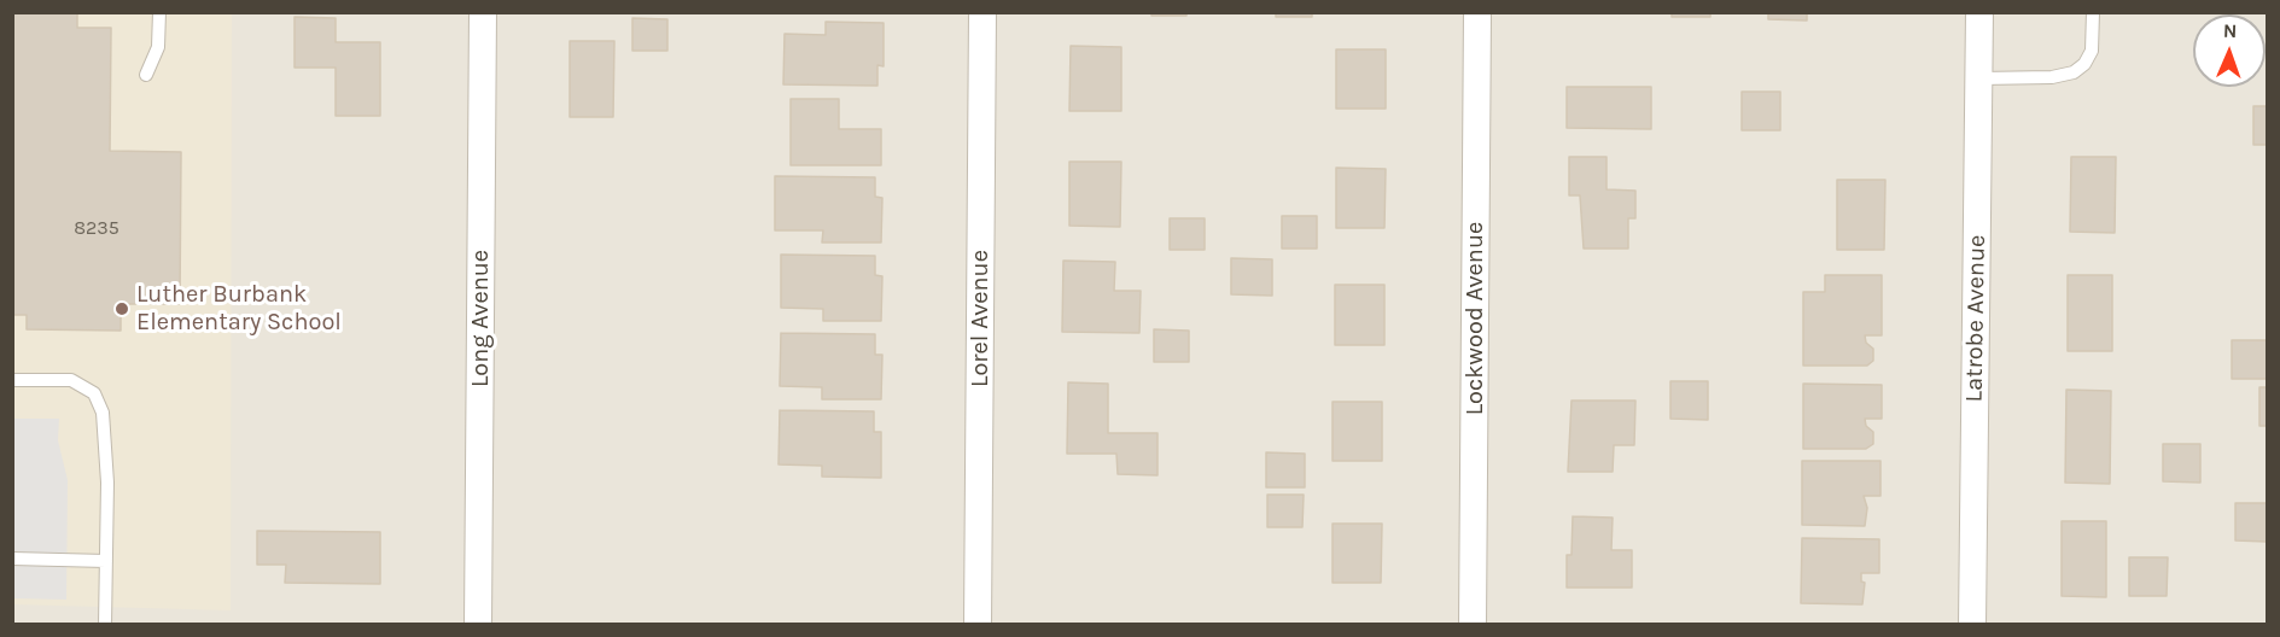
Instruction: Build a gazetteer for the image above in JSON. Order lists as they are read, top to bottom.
{
  "streets": {
    "street": [
      "Long Avenue",
      "Lorel Avenue",
      "Lockwood Avenue",
      "Latrobe Avenue"
    ]
  },
  "places": ["Luther Burbank Elementary School"],
  "house_numbers": ["8235"],
  "north": "top"
}
